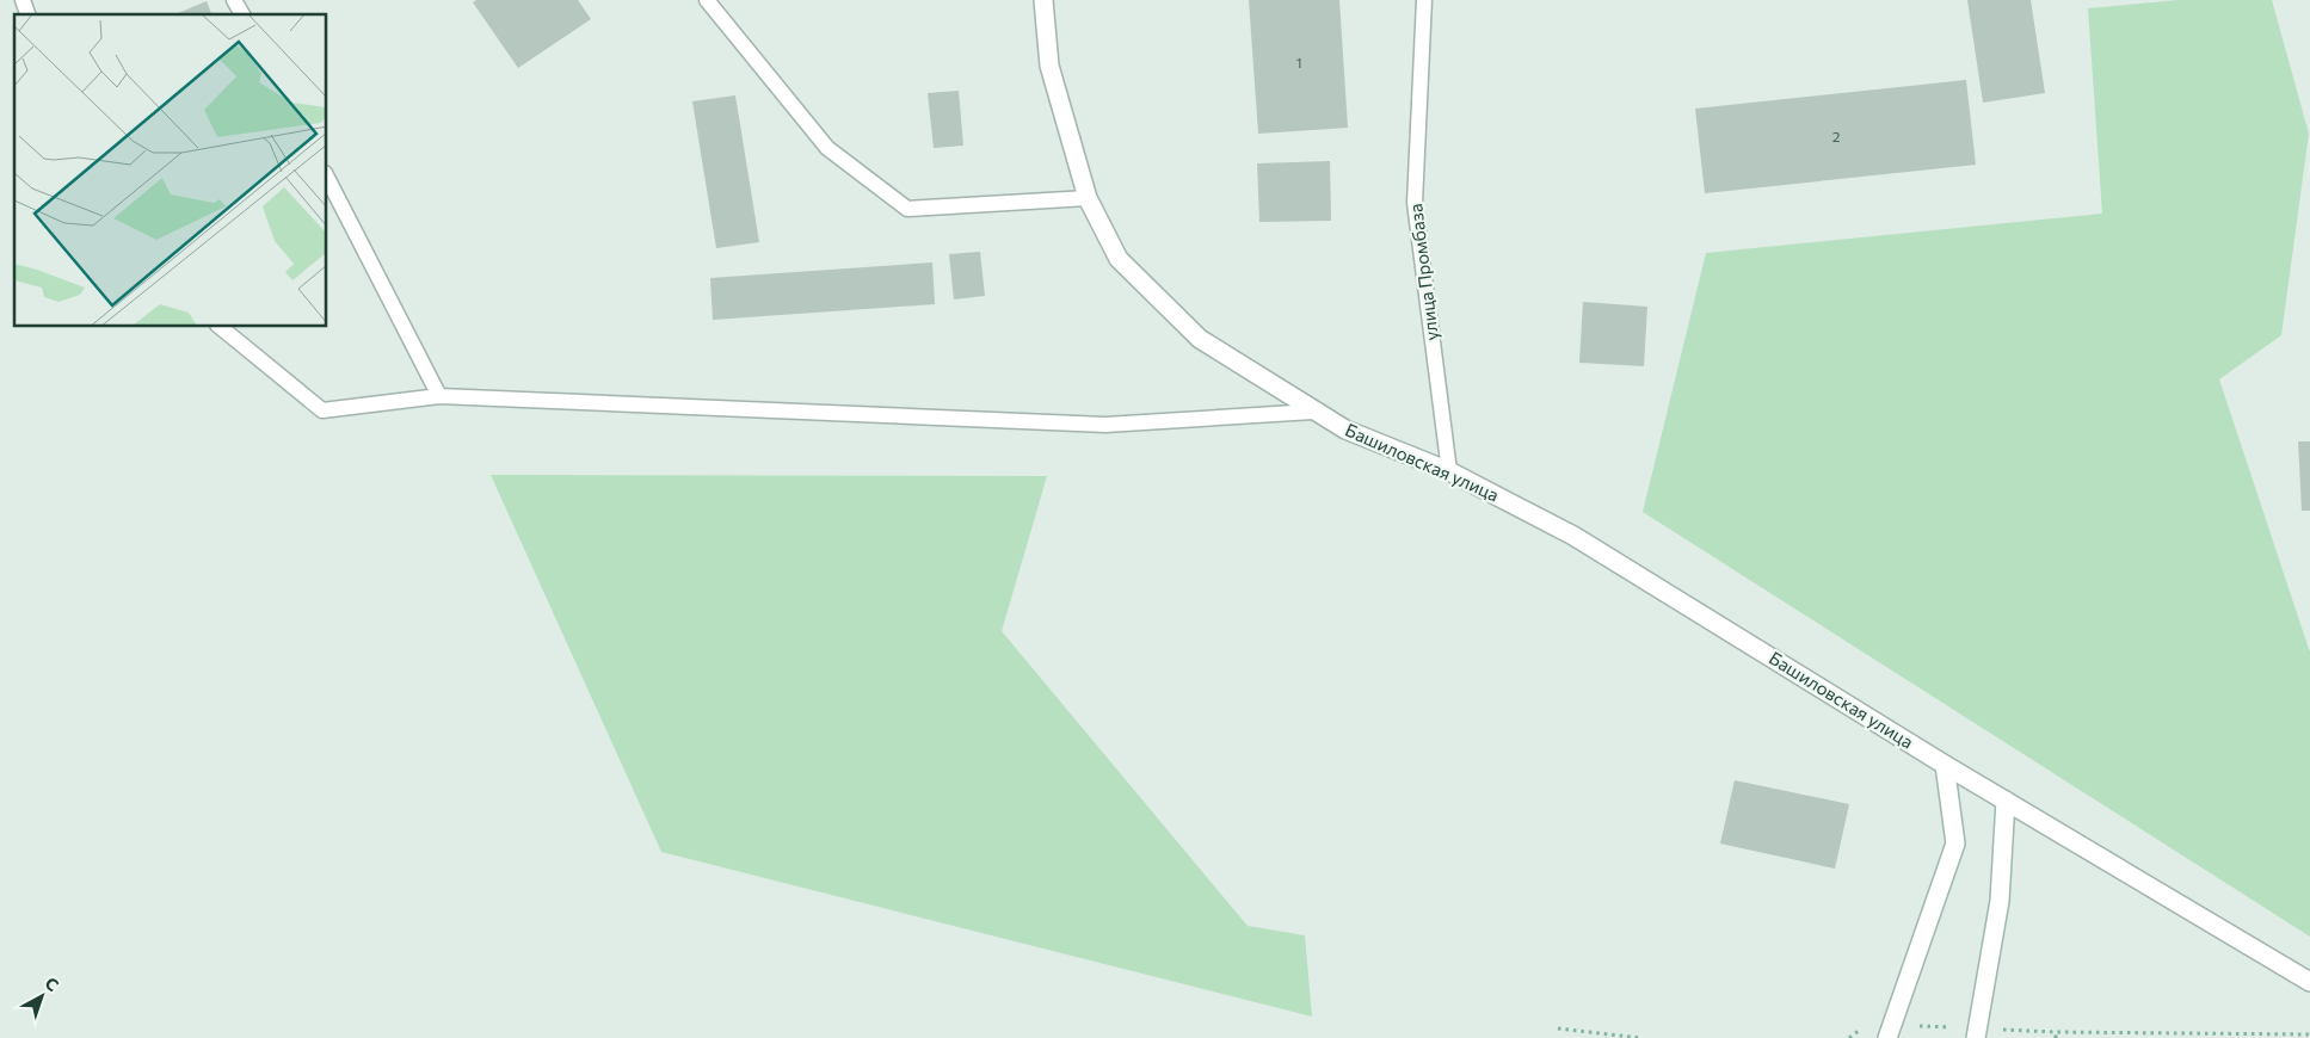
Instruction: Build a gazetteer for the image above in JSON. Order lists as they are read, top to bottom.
{
  "streets": {
    "street": ["Башиловская улица"],
    "lane": ["улица Промбаза"]
  },
  "crossings": [
    ["улица Промбаза", "Башиловская улица"]
  ],
  "house_numbers": ["1", "2"],
  "north": "top right"
}
